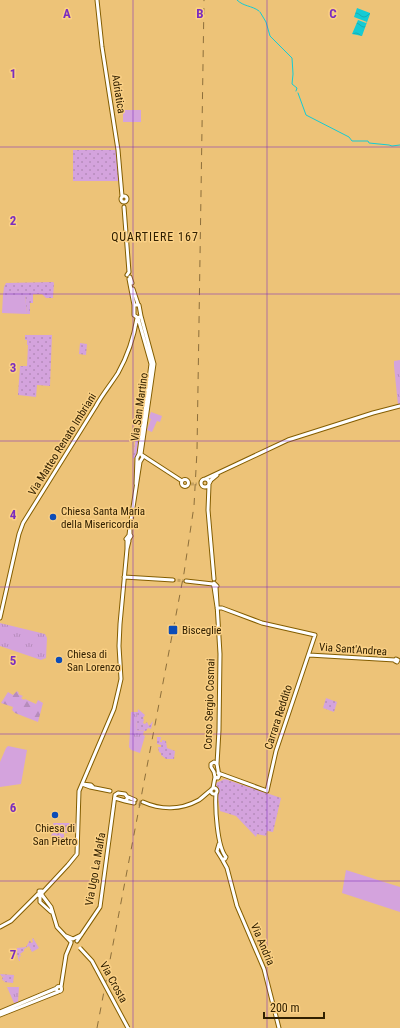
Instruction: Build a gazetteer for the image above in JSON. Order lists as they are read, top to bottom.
{
  "streets": {
    "street": [
      "Adriatica",
      "Via San Martino",
      "Via Matteo Renato Imbriani",
      "Via Sant'Andrea",
      "Corso Sergio Cosmai",
      "Carrara Reddito",
      "Via Ugo La Malfa",
      "Via Andria",
      "Via Crosta"
    ]
  },
  "crossings": [
    ["Via Sant'Andrea", "Carrara Reddito"],
    ["Corso Sergio Cosmai", "Carrara Reddito"],
    ["Via Ugo La Malfa", "Via Crosta"]
  ],
  "districts": ["QUARTIERE 167"],
  "places": {
    "other": ["Chiesa Santa Maria della Misericordia", "Chiesa di San Lorenzo", "Chiesa di San Pietro"],
    "transit": ["Bisceglie"]
  },
  "scale_bar": "200 m",
  "grid": {
    "columns": ["A", "B", "C"],
    "rows": [
      "1",
      "2",
      "3",
      "4",
      "5",
      "6",
      "7"
    ]
  }
}
